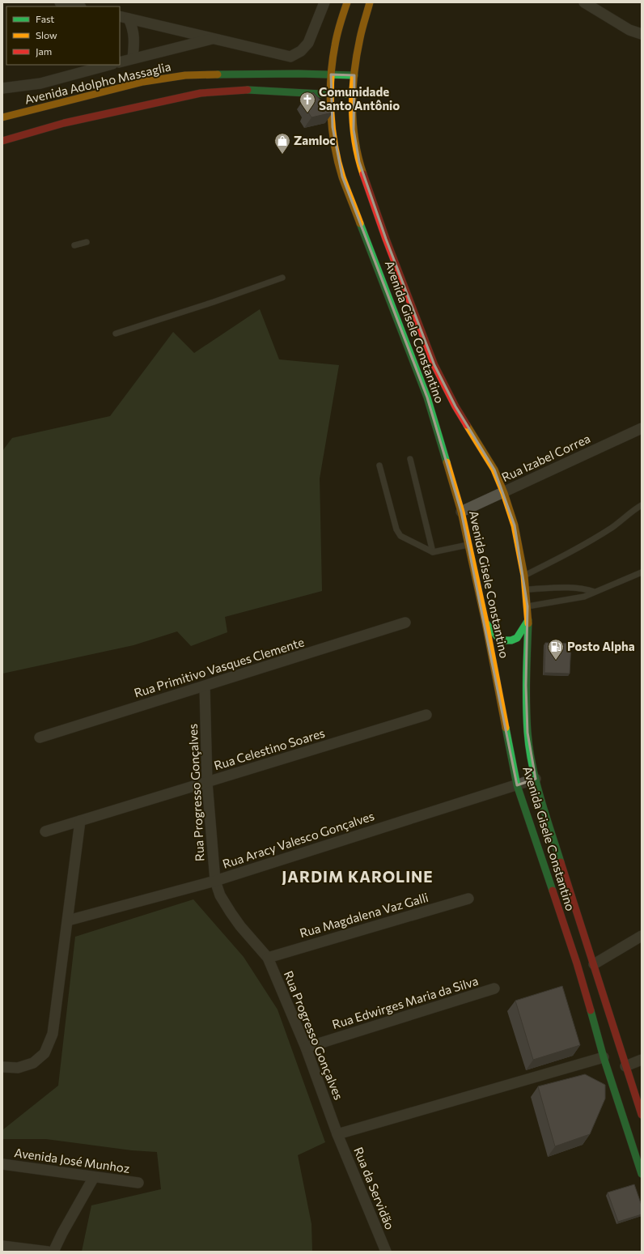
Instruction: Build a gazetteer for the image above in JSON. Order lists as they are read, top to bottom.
{
  "streets": {
    "main road": ["Avenida Adolpho Massaglia", "Avenida Gisele Constantino"],
    "street": [
      "Rua Izabel Correa",
      "Rua Primitivo Vasques Clemente",
      "Rua Celestino Soares",
      "Rua Progresso Gonçalves",
      "Rua Aracy Valesco Gonçalves",
      "Rua Magdalena Vaz Galli",
      "Rua Edwirges Maria da Silva",
      "Avenida José Munhoz",
      "Rua da Servidão"
    ]
  },
  "crossings": [
    ["Avenida Adolpho Massaglia", "Avenida Gisele Constantino"],
    ["Avenida Gisele Constantino", "Rua Izabel Correa"],
    ["Avenida Gisele Constantino", "Rua Aracy Valesco Gonçalves"],
    ["Rua Primitivo Vasques Clemente", "Rua Progresso Gonçalves"],
    ["Rua Celestino Soares", "Rua Progresso Gonçalves"],
    ["Rua Progresso Gonçalves", "Rua Aracy Valesco Gonçalves"],
    ["Rua Progresso Gonçalves", "Rua Magdalena Vaz Galli"],
    ["Rua Progresso Gonçalves", "Rua Edwirges Maria da Silva"],
    ["Rua Progresso Gonçalves", "Rua da Servidão"]
  ],
  "districts": ["JARDIM KAROLINE"],
  "places": {
    "church": ["Comunidade Santo Antônio"],
    "shop": ["Zamloc"],
    "fuel station": ["Posto Alpha"]
  },
  "legend": ["Fast", "Slow", "Jam"]
}
